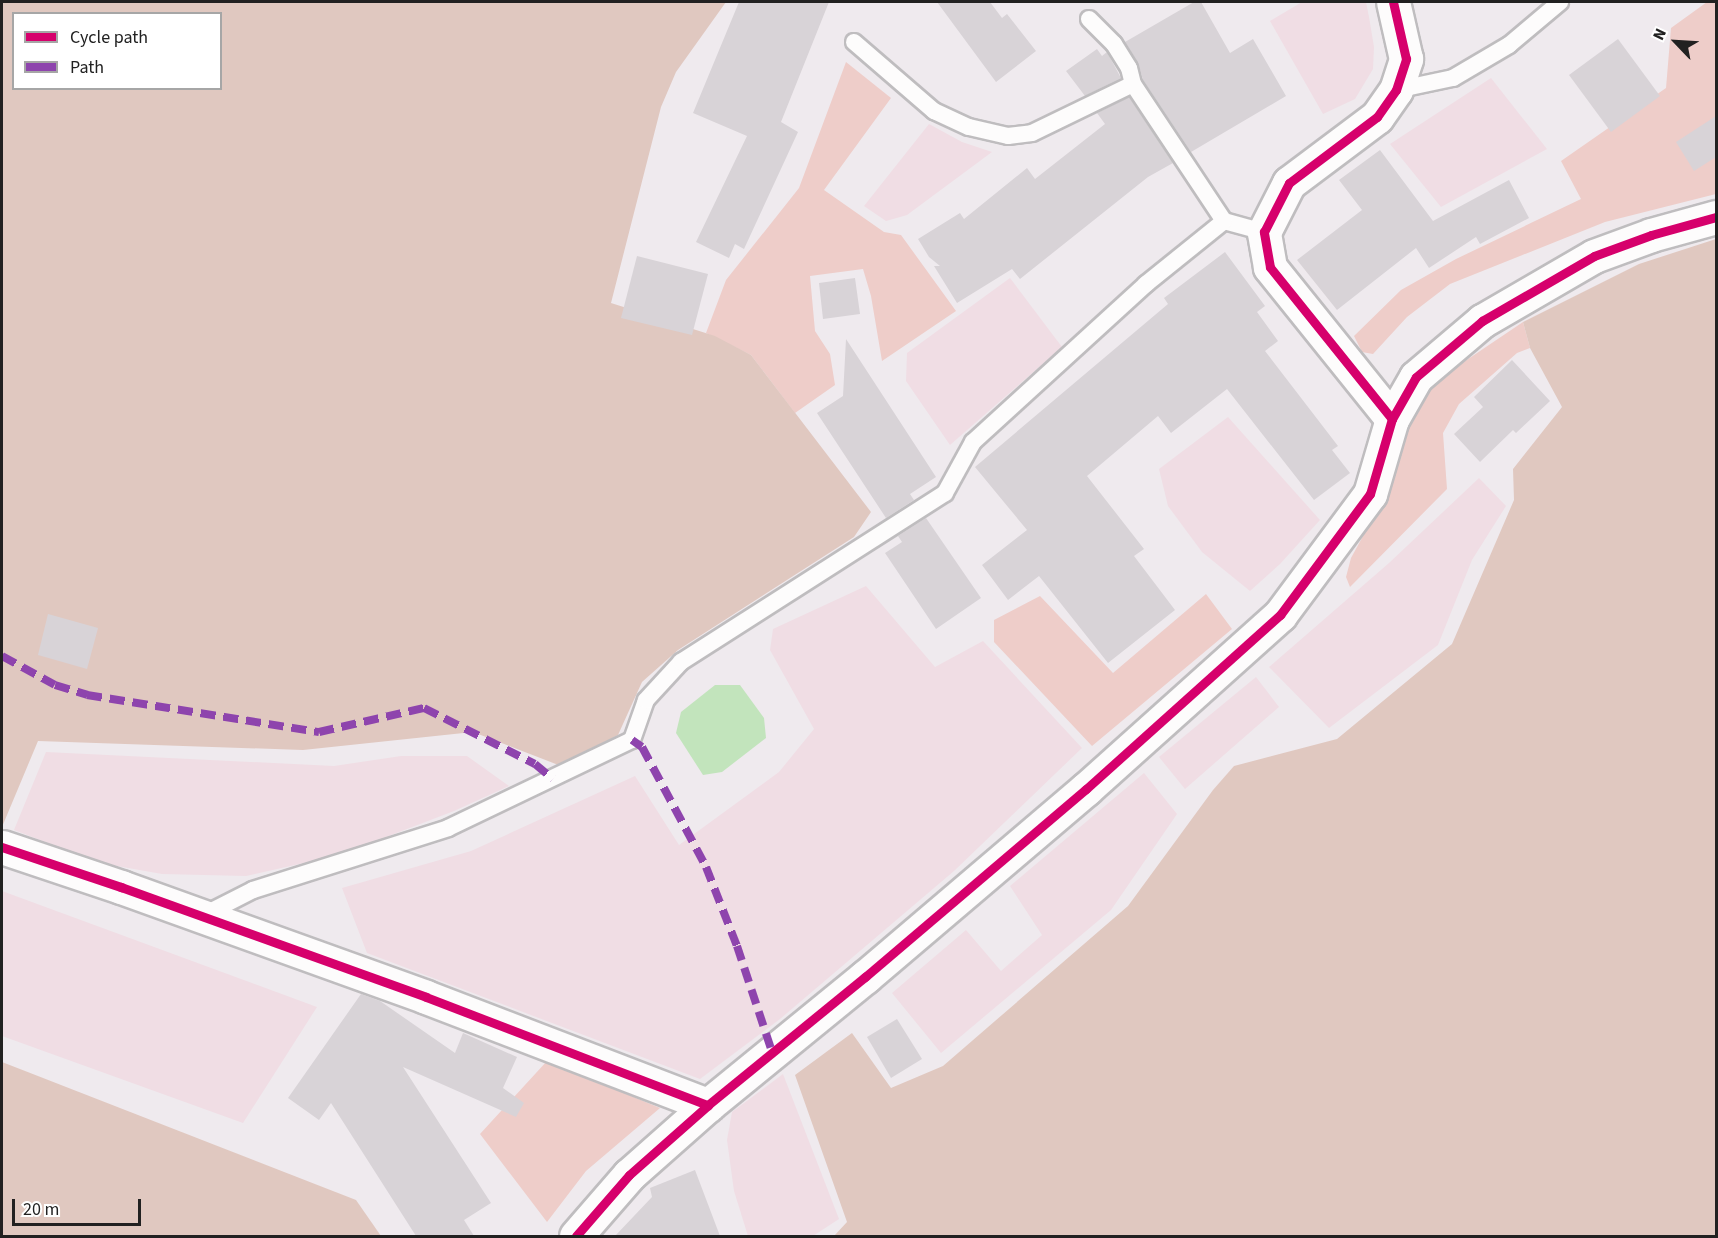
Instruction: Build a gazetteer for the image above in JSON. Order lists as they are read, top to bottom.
{
  "legend": ["Cycle path", "Path"],
  "scale_bar": "20 m",
  "north": "top left"
}
